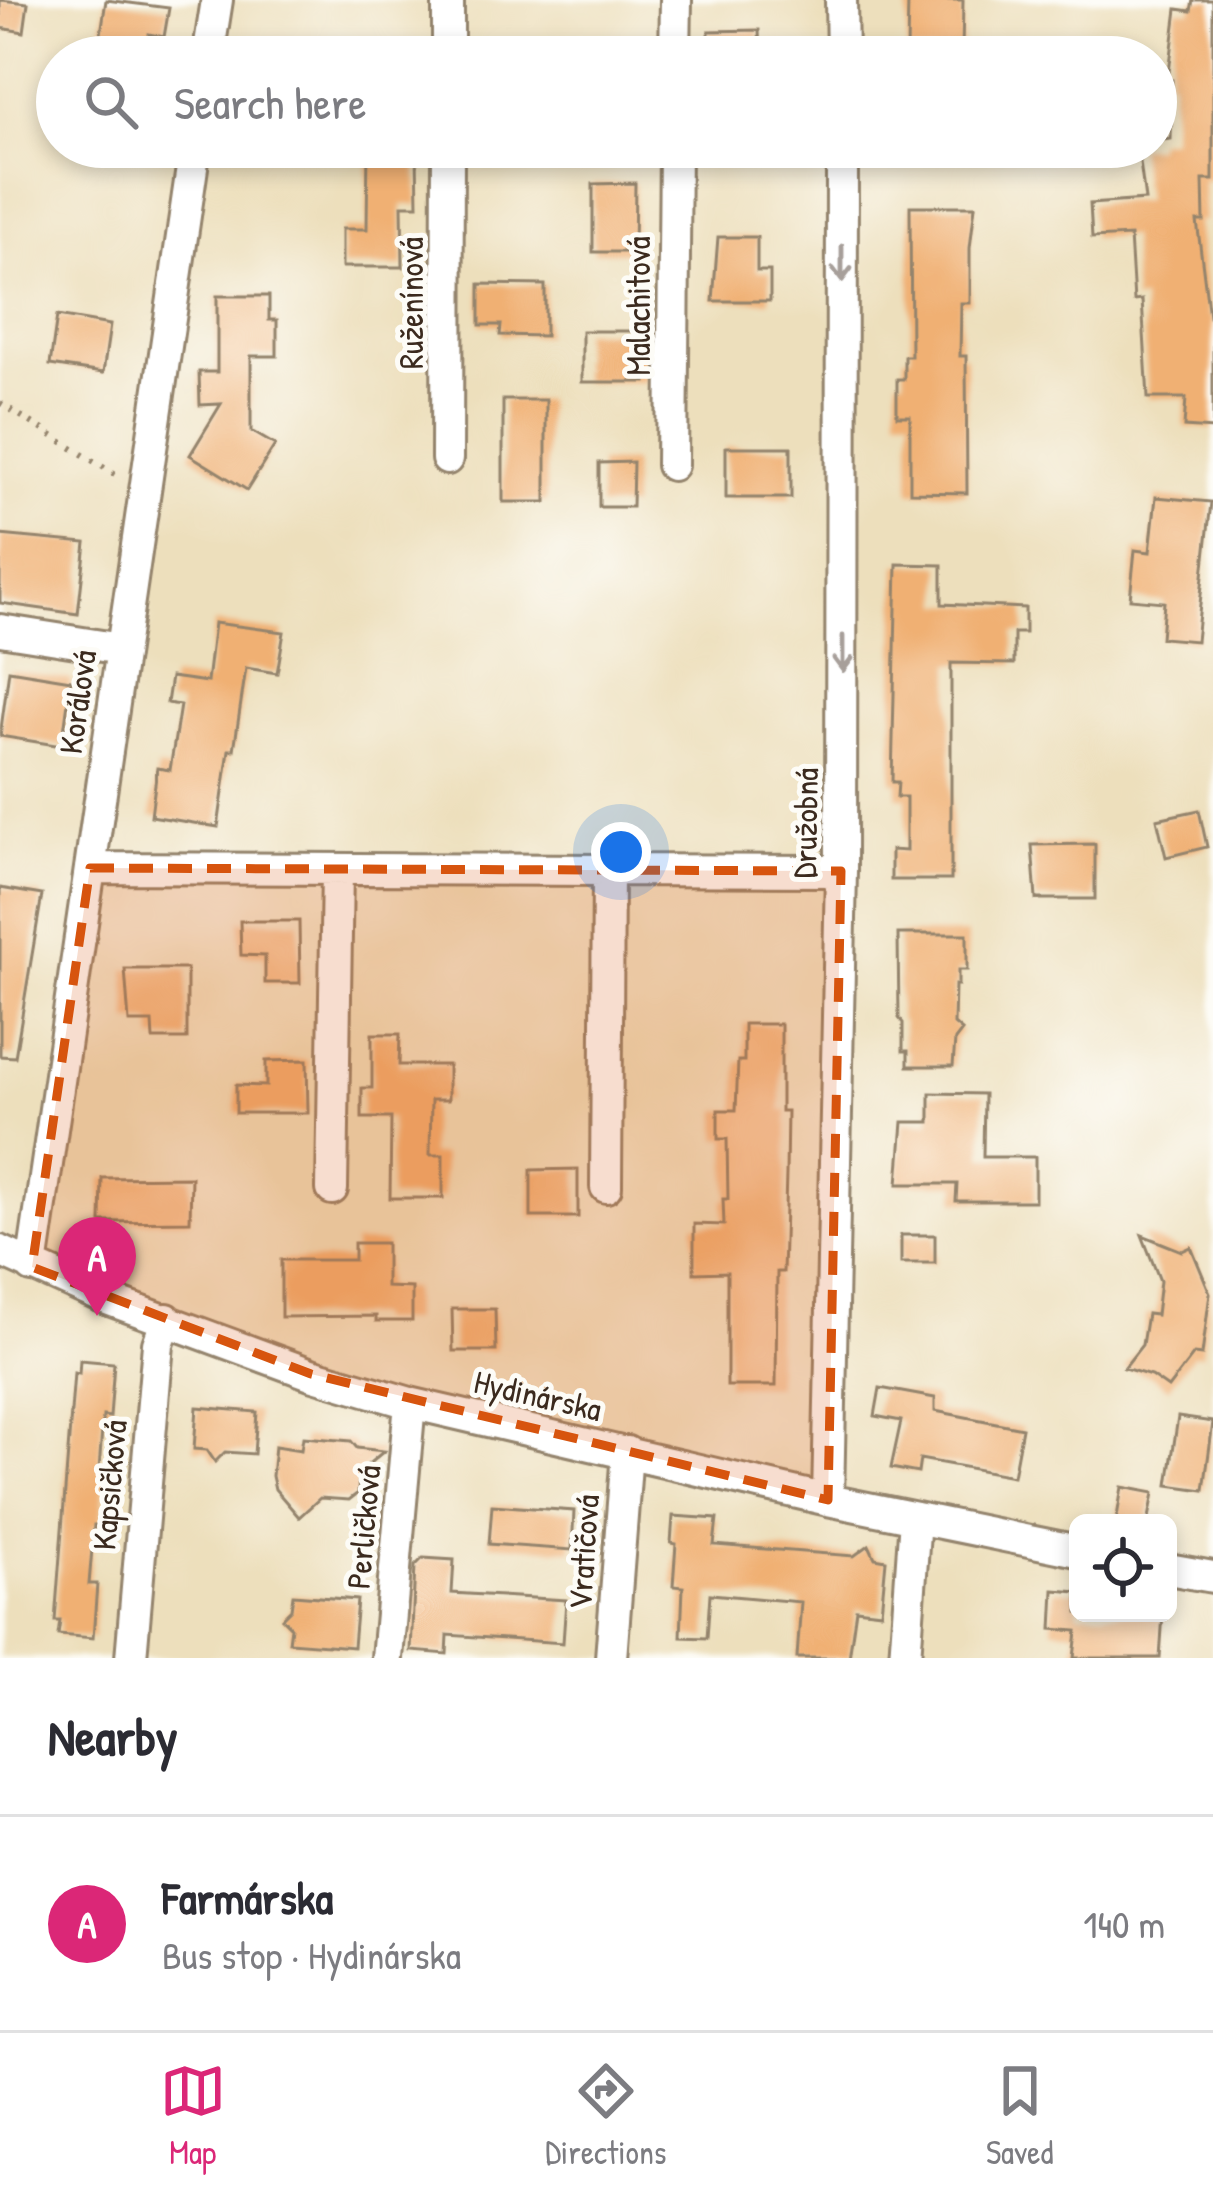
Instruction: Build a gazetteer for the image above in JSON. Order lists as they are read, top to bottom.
{
  "streets": {
    "street": [
      "Ruženínová",
      "Malachitová",
      "Korálová",
      "Družobná",
      "Hydinárska",
      "Kapsičková",
      "Perličková",
      "Vratičová"
    ]
  },
  "crossings": [
    ["Korálová", "Hydinárska"],
    ["Družobná", "Hydinárska"],
    ["Hydinárska", "Kapsičková"],
    ["Hydinárska", "Perličková"],
    ["Hydinárska", "Vratičová"]
  ],
  "one_way": ["Družobná"],
  "page": {
    "search": "Search here",
    "pins": "A",
    "heading": "Nearby",
    "list": [
      {
        "mark": "A",
        "name": "Farmárska",
        "note": "Bus stop · Hydinárska",
        "value": "140 m"
      }
    ],
    "nav": ["Map", "Directions", "Saved"]
  }
}
